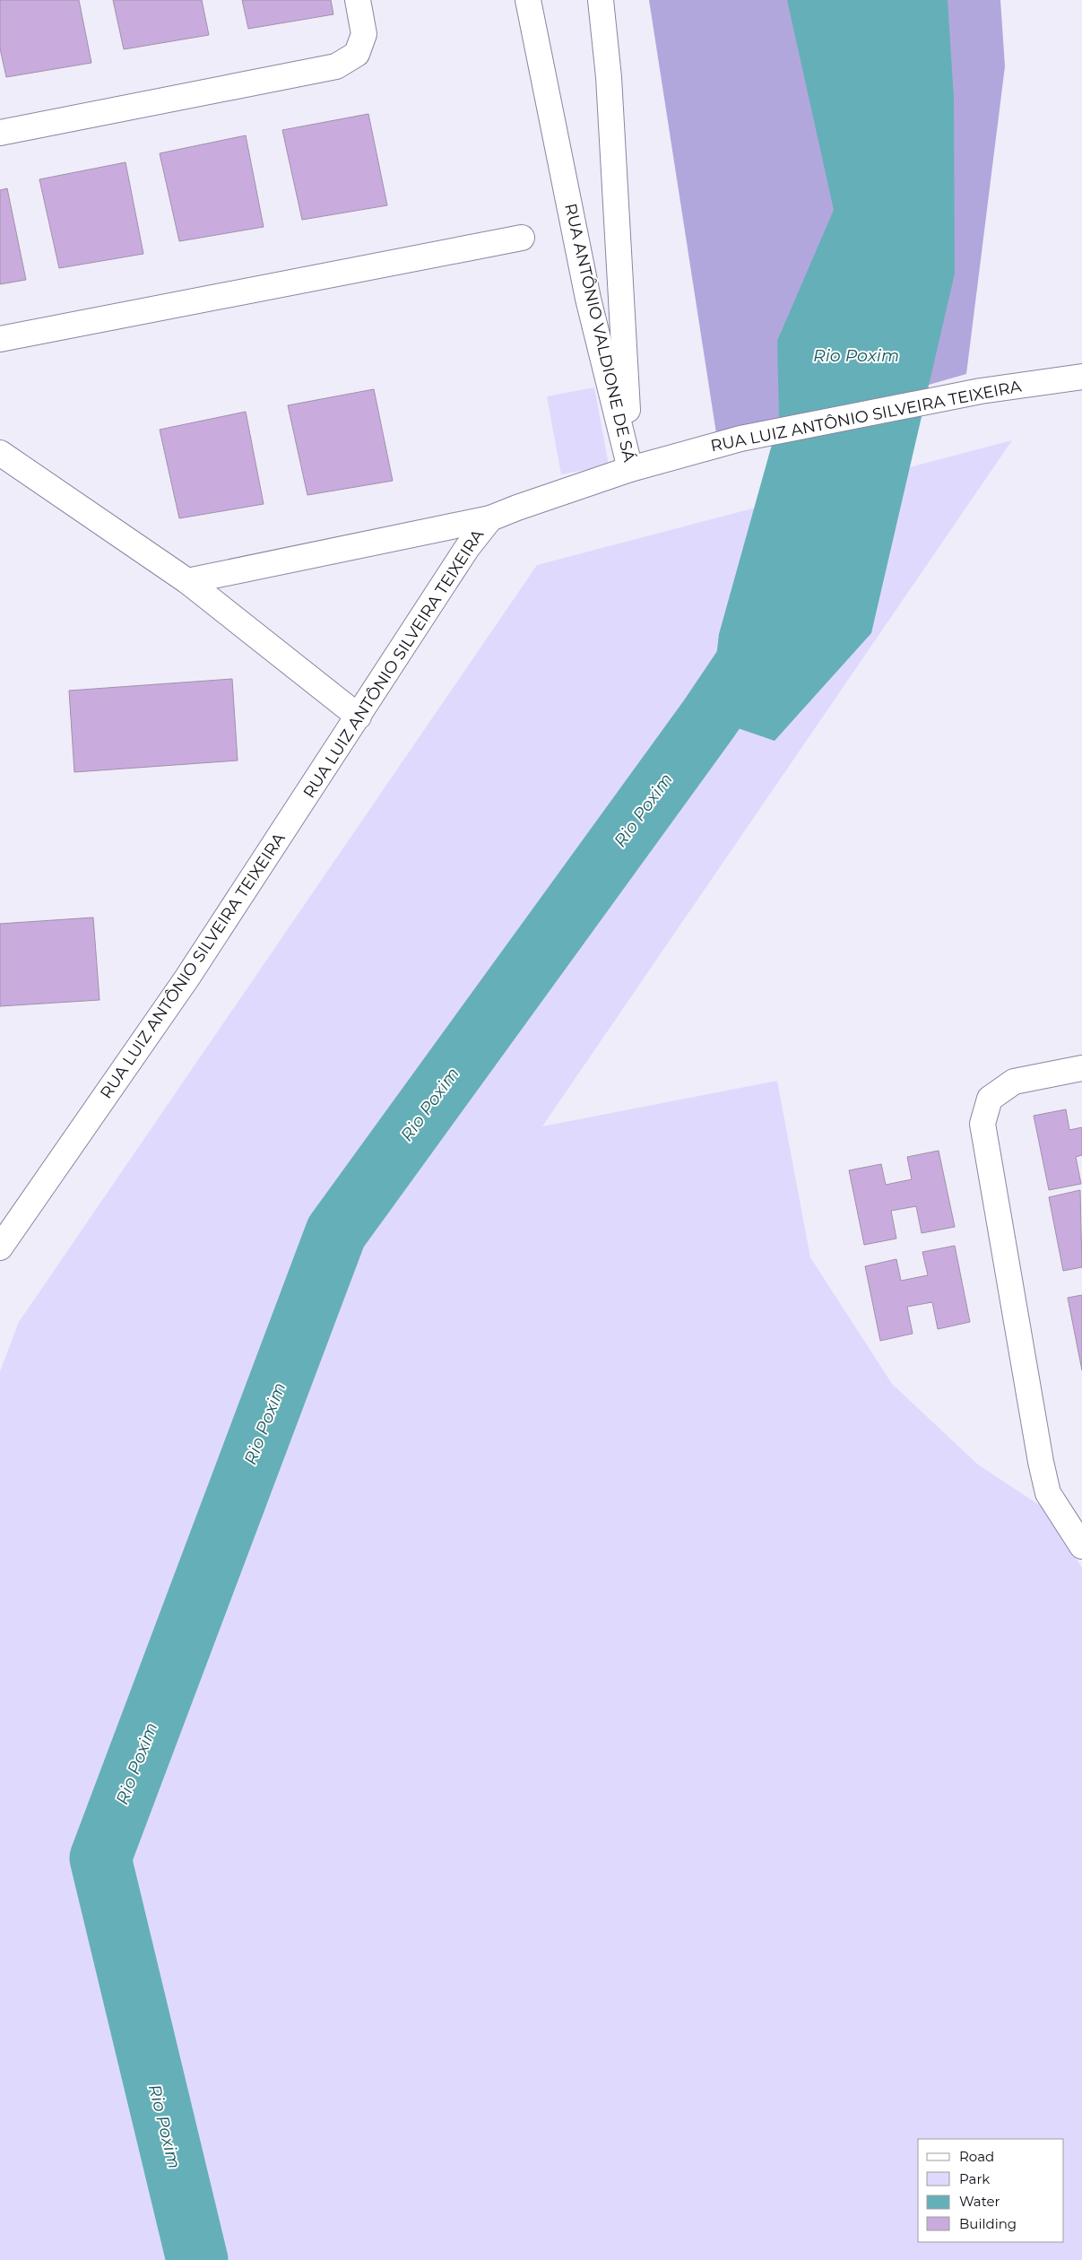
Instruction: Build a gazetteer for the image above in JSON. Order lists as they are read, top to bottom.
{
  "streets": {
    "street": ["RUA ANTÔNIO VALDIONE DE SÁ", "RUA LUIZ ANTÔNIO SILVEIRA TEIXEIRA"]
  },
  "crossings": [
    ["RUA ANTÔNIO VALDIONE DE SÁ", "RUA LUIZ ANTÔNIO SILVEIRA TEIXEIRA"]
  ],
  "water": ["Rio Poxim"],
  "legend": [
    "Road",
    "Park",
    "Water",
    "Building"
  ]
}
